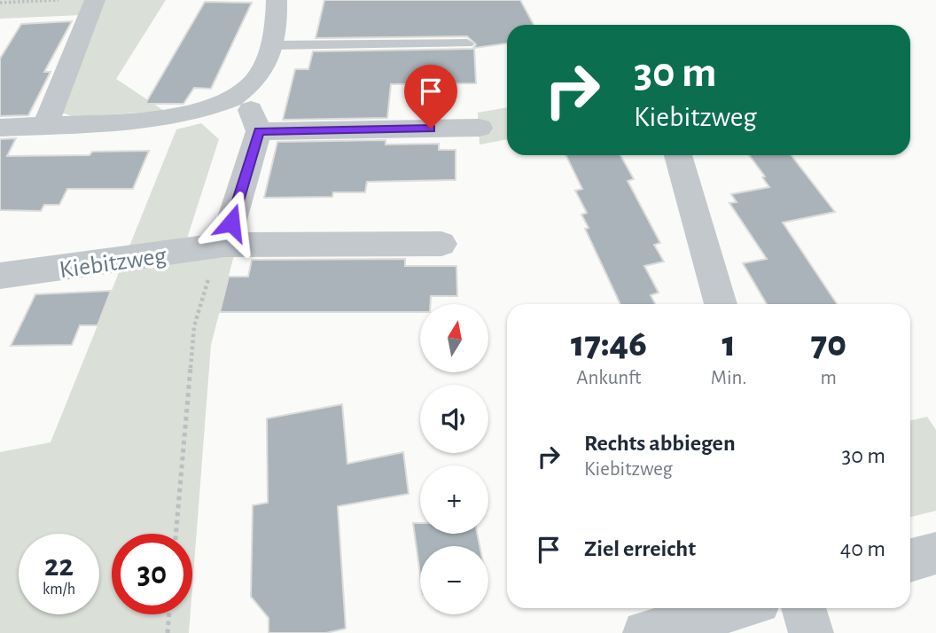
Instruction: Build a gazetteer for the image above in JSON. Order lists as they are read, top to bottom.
{
  "streets": {
    "street": ["Kiebitzweg"]
  },
  "north": "top",
  "page": {
    "turn": ["30 m", "Kiebitzweg"],
    "map_buttons": ["+", "−"],
    "eta": [
      "17:46",
      "Ankunft",
      "1",
      "Min.",
      "70",
      "m"
    ],
    "list": [
      {
        "name": "Rechts abbiegen",
        "note": "Kiebitzweg",
        "value": "30 m"
      },
      {
        "name": "Ziel erreicht",
        "value": "40 m"
      }
    ],
    "speed": "22 km/h",
    "limit": "30"
  }
}
